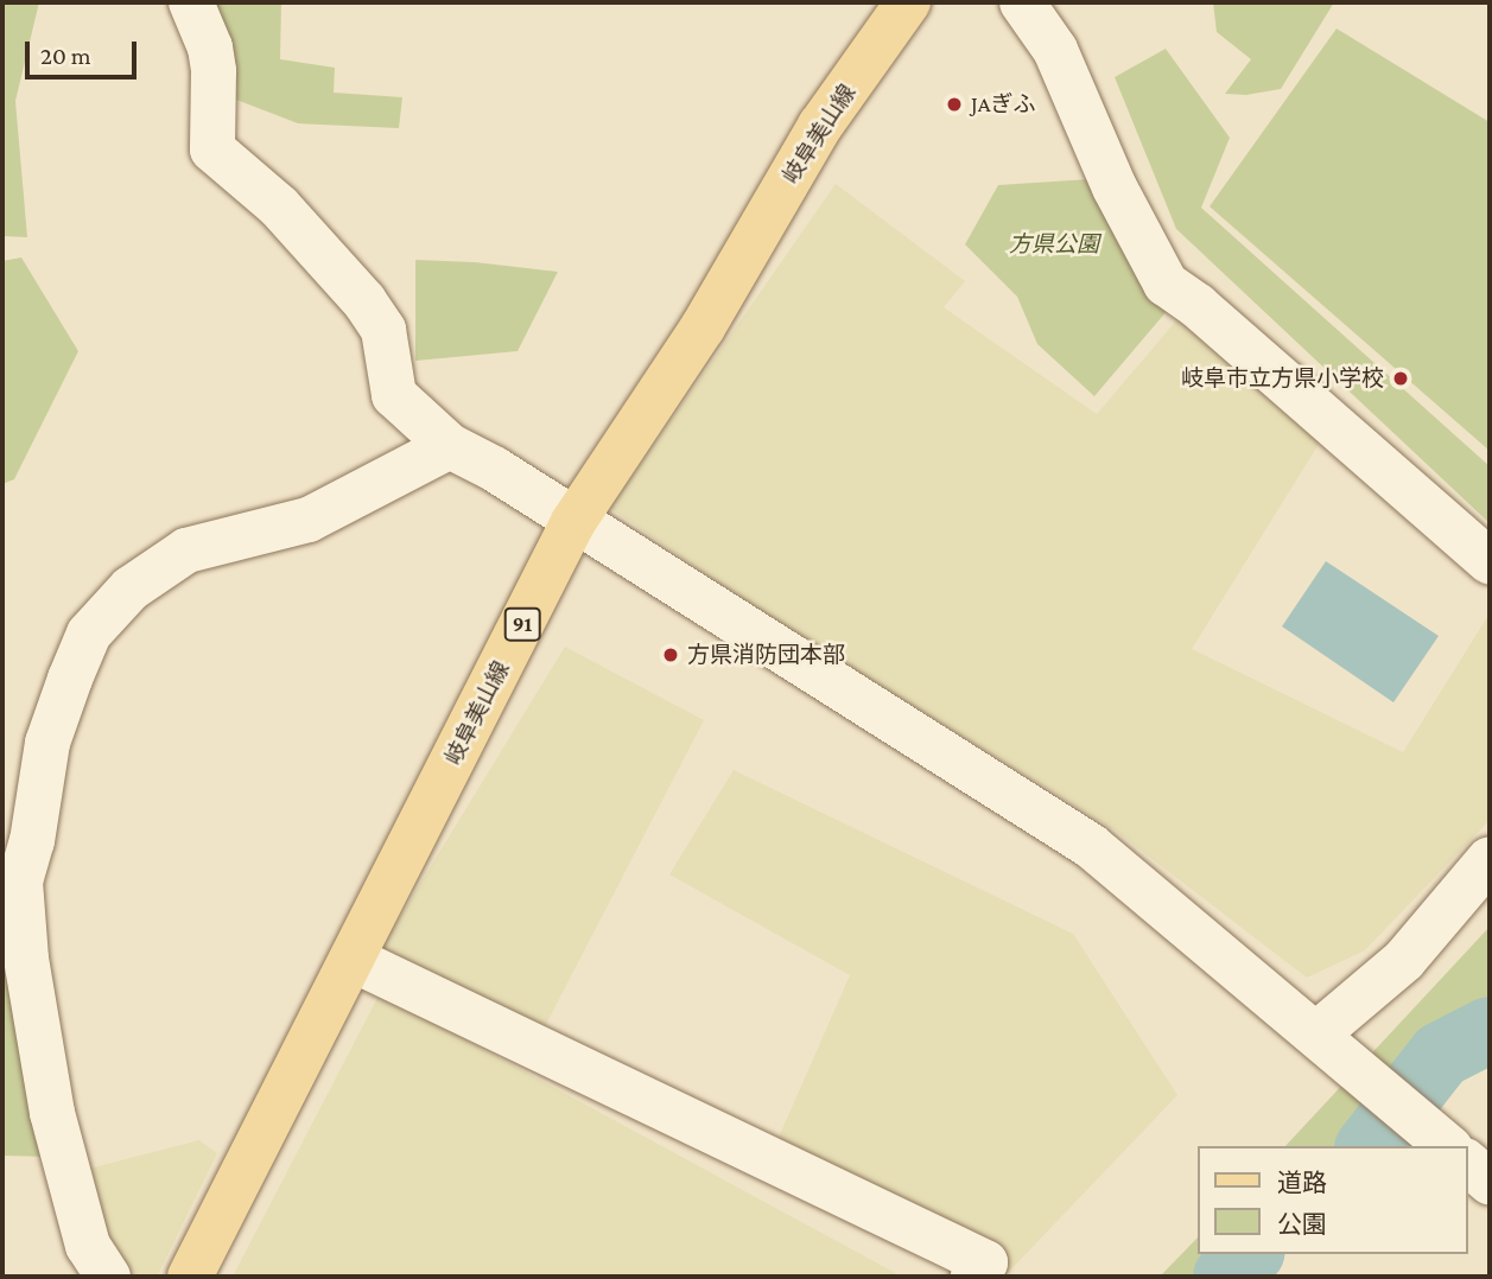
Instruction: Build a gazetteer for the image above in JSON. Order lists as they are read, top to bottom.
{
  "streets": {
    "main road": ["岐阜美山線", "91"]
  },
  "parks": ["方県公園"],
  "places": ["JAぎふ", "岐阜市立方県小学校", "方県消防団本部"],
  "legend": ["道路", "公園"],
  "scale_bar": "20 m"
}
